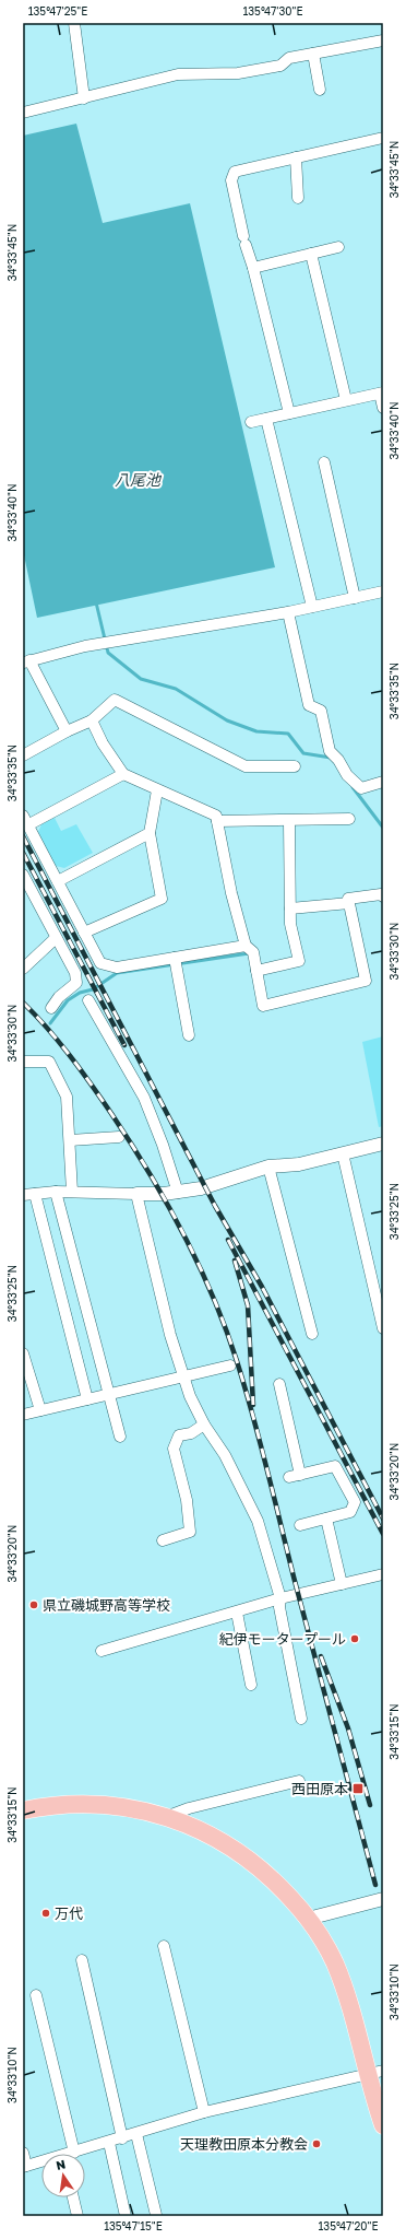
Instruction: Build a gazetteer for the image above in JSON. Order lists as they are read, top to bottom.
{
  "water": ["八尾池"],
  "places": {
    "other": [
      "県立磯城野高等学校",
      "紀伊モータープール",
      "万代",
      "天理教田原本分教会"
    ],
    "transit": ["西田原本"]
  },
  "north": "top",
  "coordinates": [
    "135°47'25\"E",
    "135°47'30\"E",
    "34°33'45\"N",
    "34°33'40\"N",
    "34°33'35\"N",
    "34°33'30\"N",
    "34°33'25\"N",
    "34°33'20\"N",
    "34°33'15\"N",
    "34°33'10\"N",
    "135°47'15\"E",
    "135°47'20\"E"
  ]
}
